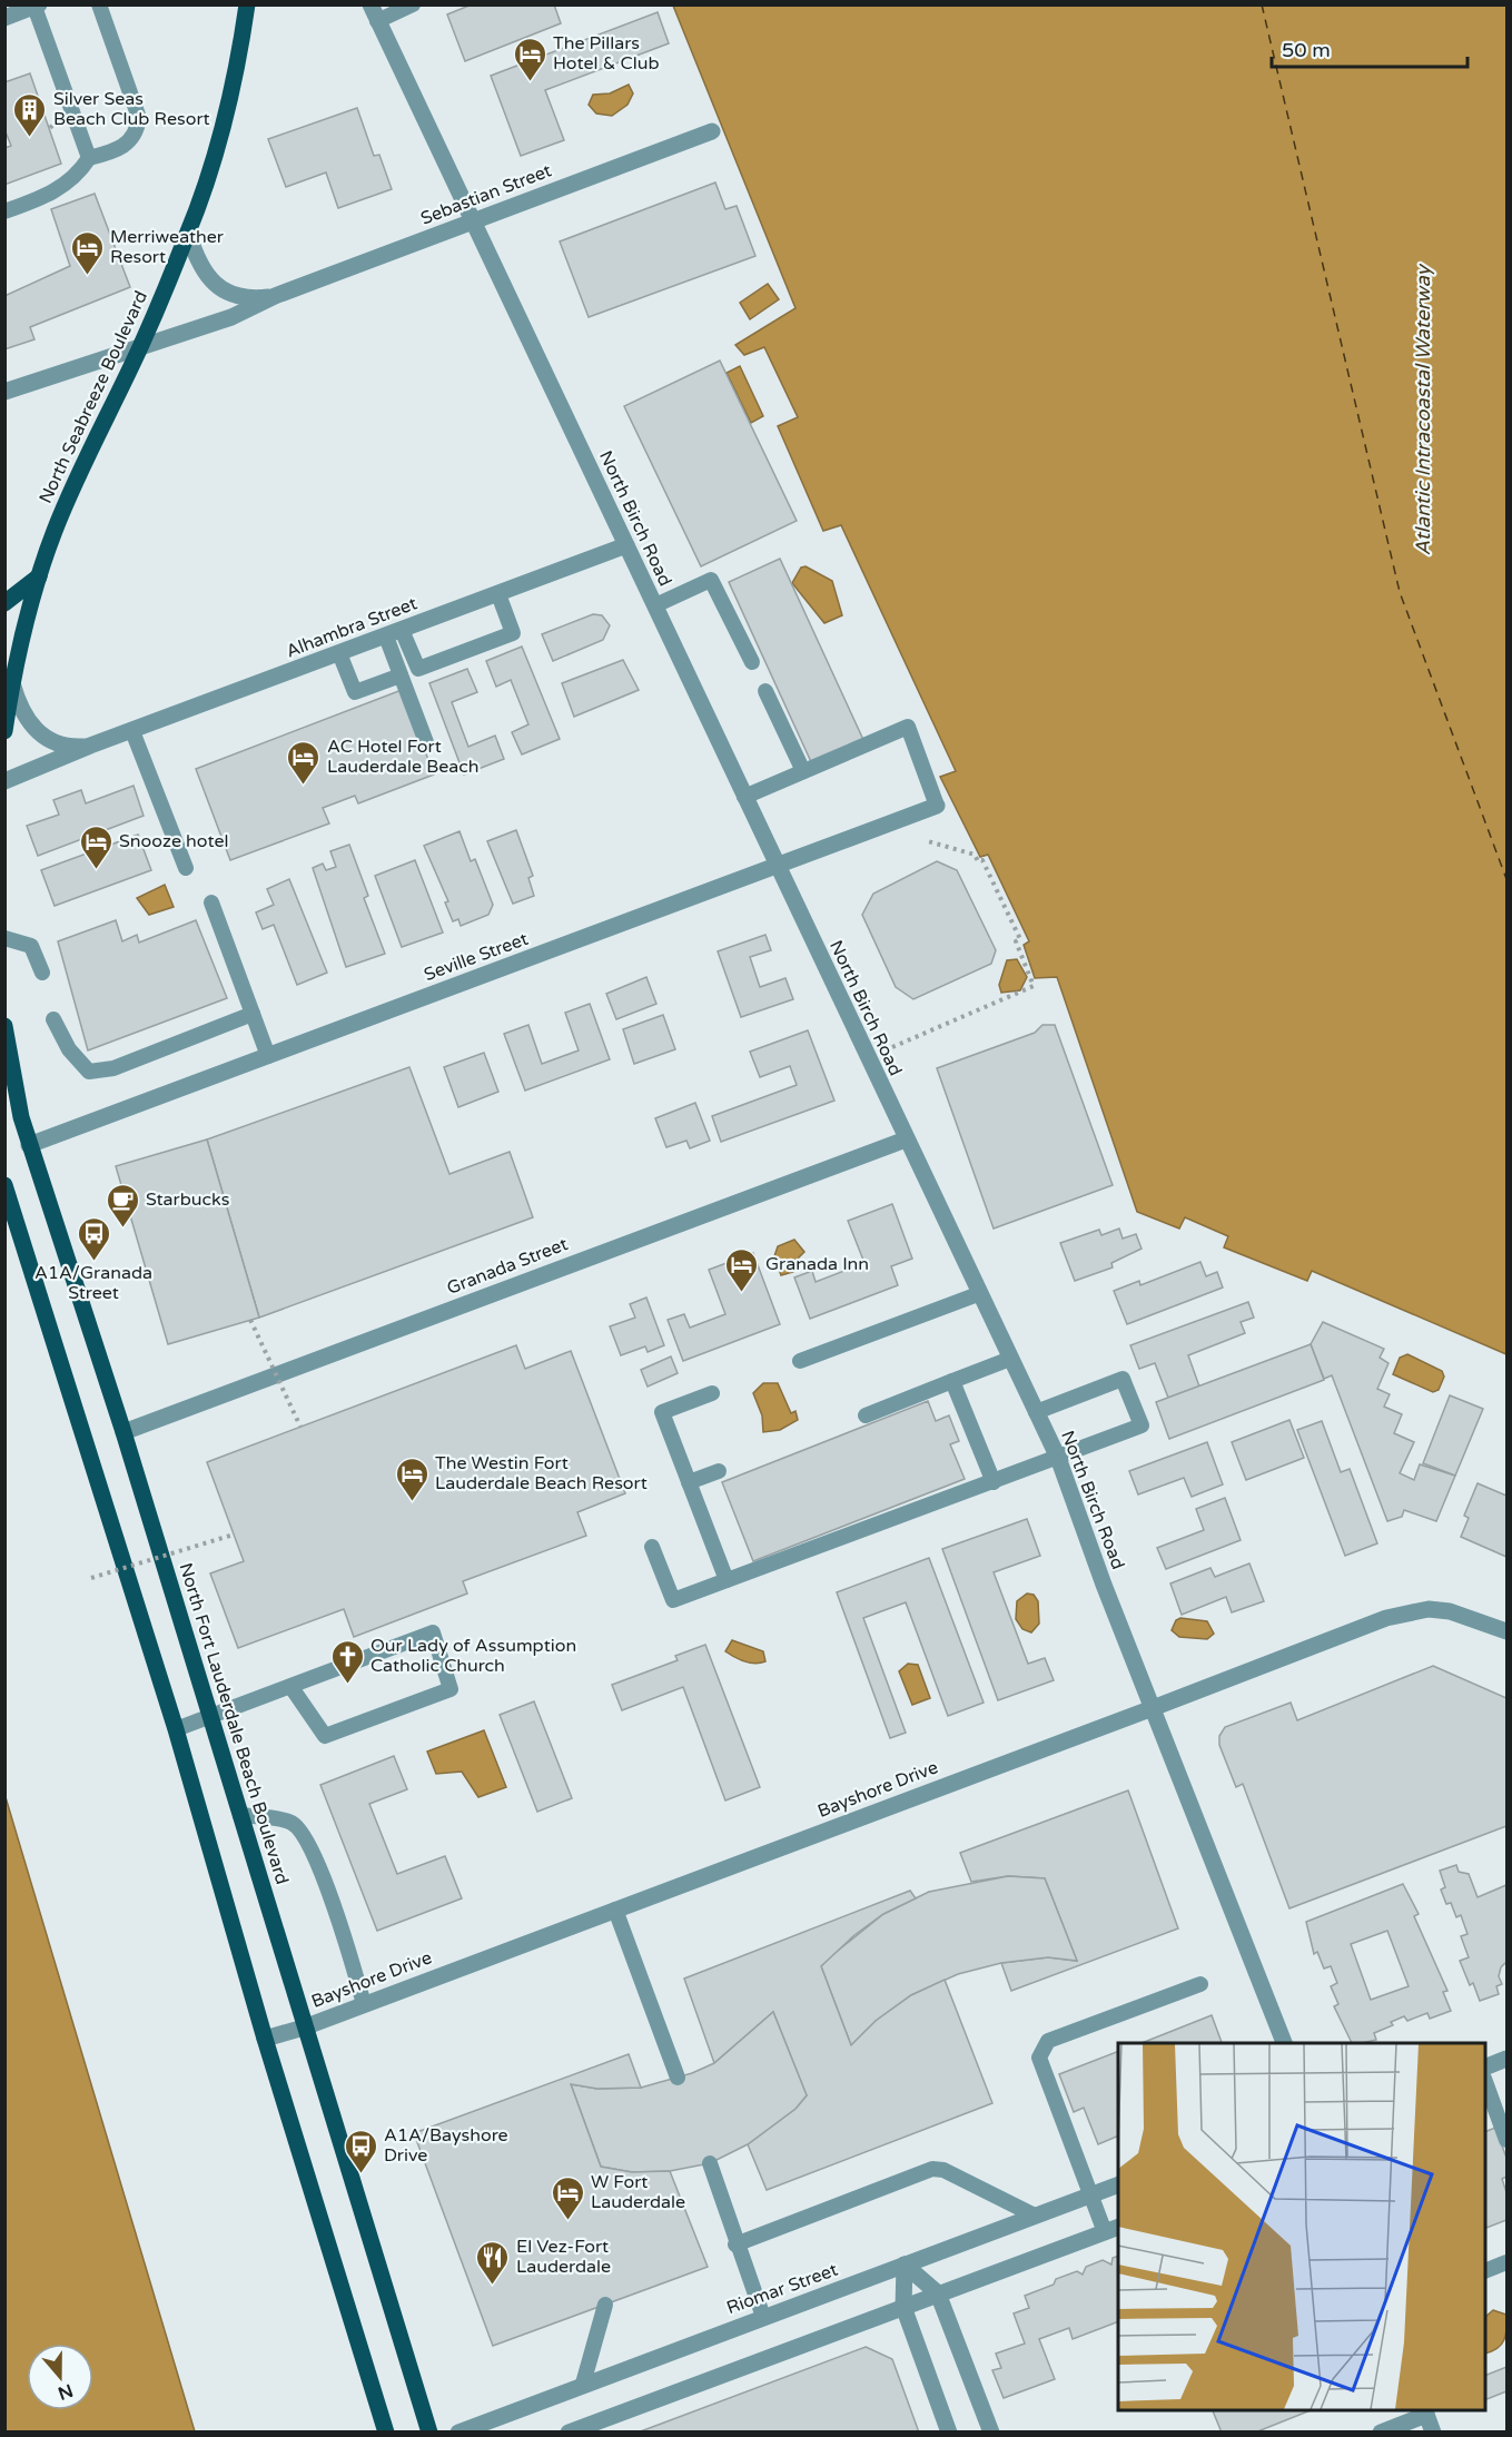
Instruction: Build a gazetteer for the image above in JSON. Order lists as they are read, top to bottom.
{
  "streets": {
    "main road": ["North Seabreeze Boulevard", "North Fort Lauderdale Beach Boulevard"],
    "street": [
      "Sebastian Street",
      "North Birch Road",
      "Alhambra Street",
      "Seville Street",
      "Granada Street",
      "Bayshore Drive",
      "Riomar Street"
    ]
  },
  "crossings": [
    ["Sebastian Street", "North Seabreeze Boulevard"],
    ["Sebastian Street", "North Birch Road"],
    ["North Seabreeze Boulevard", "Alhambra Street"],
    ["North Birch Road", "Alhambra Street"],
    ["North Birch Road", "Seville Street"],
    ["North Birch Road", "Granada Street"],
    ["North Birch Road", "Bayshore Drive"],
    ["Seville Street", "North Fort Lauderdale Beach Boulevard"],
    ["Granada Street", "North Fort Lauderdale Beach Boulevard"],
    ["North Fort Lauderdale Beach Boulevard", "Bayshore Drive"]
  ],
  "water": ["Atlantic Intracoastal Waterway"],
  "places": {
    "hotel": [
      "The Pillars Hotel & Club",
      "Merriweather Resort",
      "AC Hotel Fort Lauderdale Beach",
      "Snooze hotel",
      "Granada Inn",
      "The Westin Fort Lauderdale Beach Resort",
      "W Fort Lauderdale"
    ],
    "building": ["Silver Seas Beach Club Resort"],
    "cafe": ["Starbucks"],
    "bus stop": ["A1A/Granada Street", "A1A/Bayshore Drive"],
    "church": ["Our Lady of Assumption Catholic Church"],
    "restaurant": ["El Vez-Fort Lauderdale"]
  },
  "scale_bar": "50 m",
  "north": "bottom"
}
